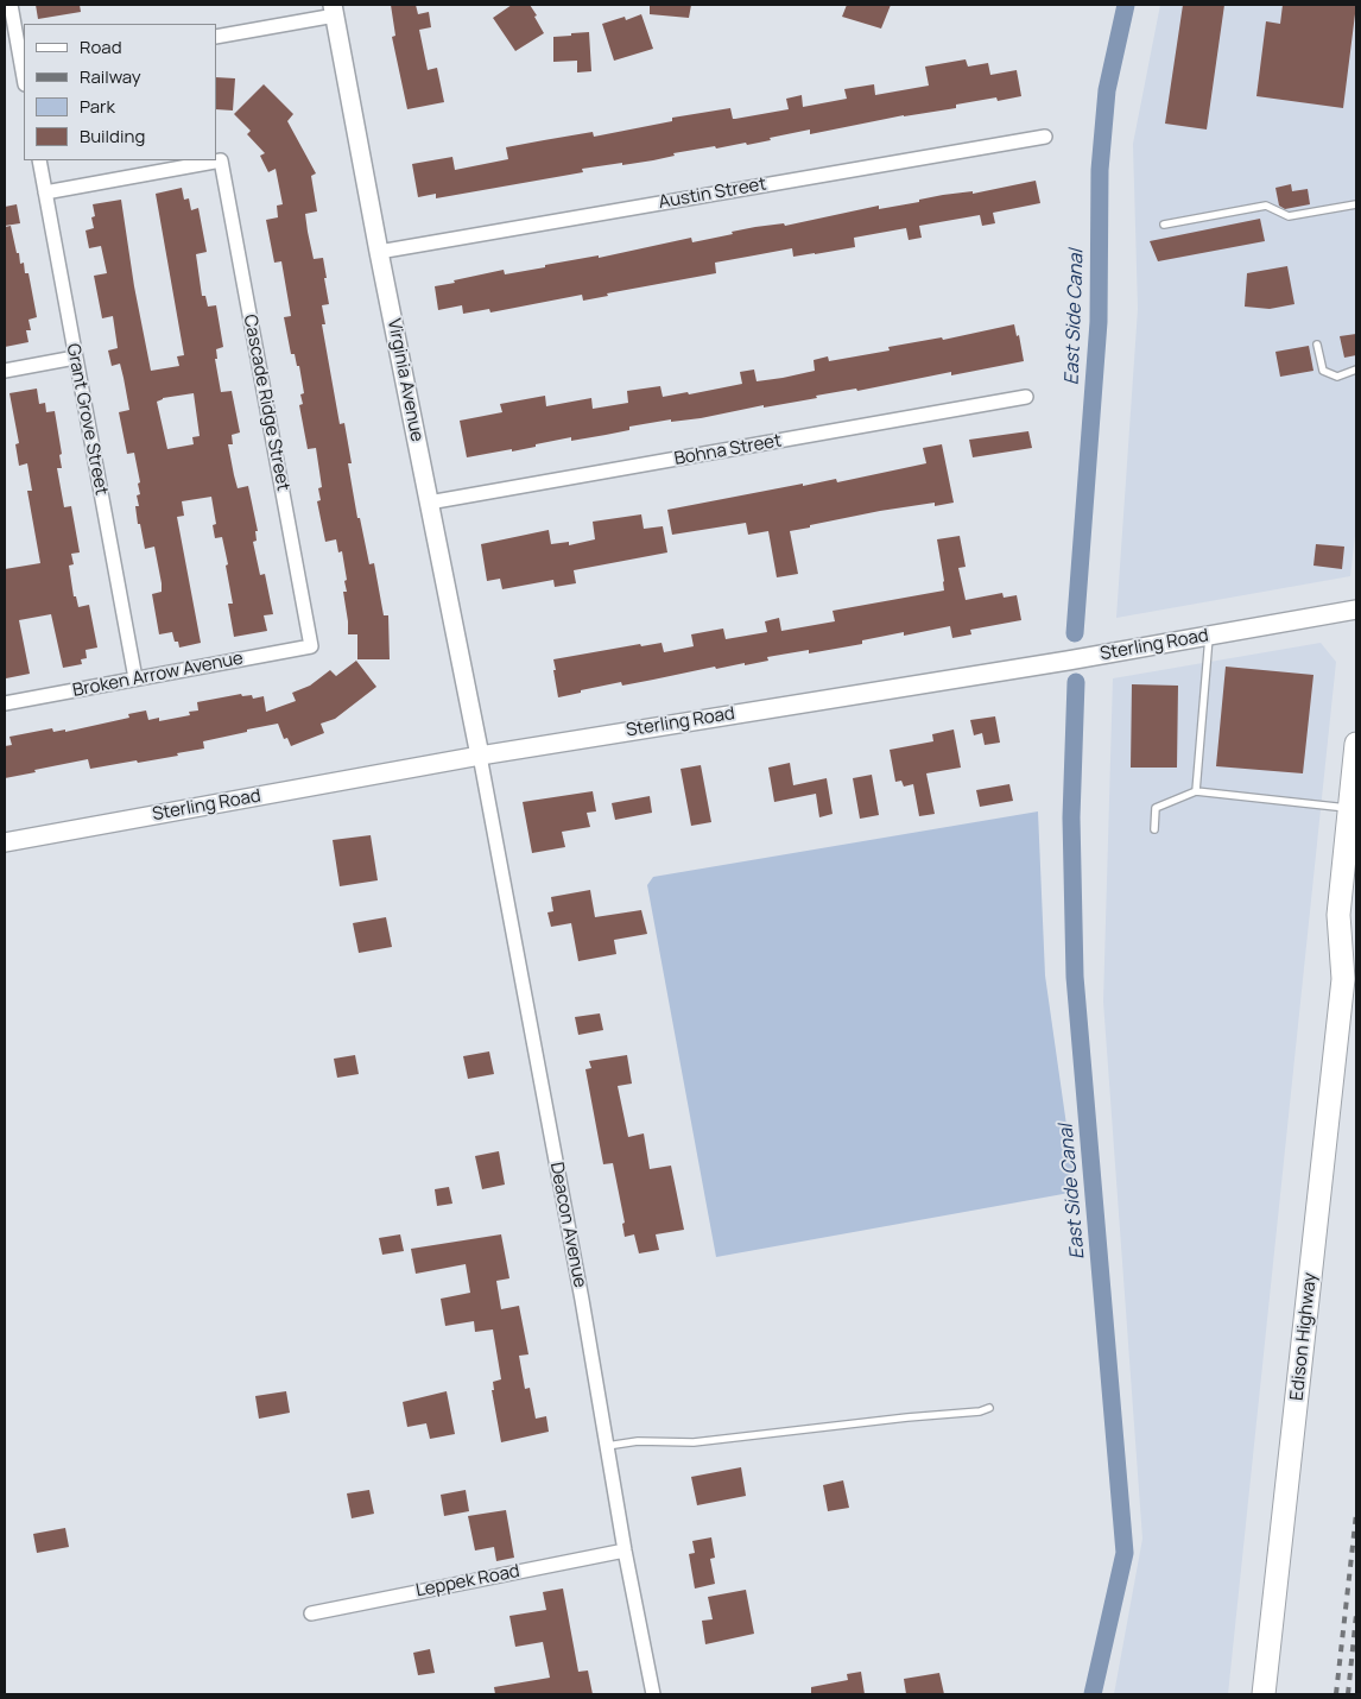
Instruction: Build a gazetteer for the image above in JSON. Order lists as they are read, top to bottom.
{
  "streets": {
    "main road": ["Edison Highway"],
    "street": [
      "Austin Street",
      "Virginia Avenue",
      "Cascade Ridge Street",
      "Grant Grove Street",
      "Bohna Street",
      "Sterling Road",
      "Broken Arrow Avenue",
      "Deacon Avenue",
      "Leppek Road"
    ]
  },
  "crossings": [
    ["Austin Street", "Virginia Avenue"],
    ["Virginia Avenue", "Bohna Street"],
    ["Virginia Avenue", "Sterling Road"],
    ["Virginia Avenue", "Deacon Avenue"],
    ["Cascade Ridge Street", "Grant Grove Street"],
    ["Cascade Ridge Street", "Broken Arrow Avenue"],
    ["Grant Grove Street", "Broken Arrow Avenue"],
    ["Sterling Road", "Deacon Avenue"],
    ["Deacon Avenue", "Leppek Road"]
  ],
  "water": ["East Side Canal"],
  "legend": [
    "Road",
    "Railway",
    "Park",
    "Building"
  ]
}
